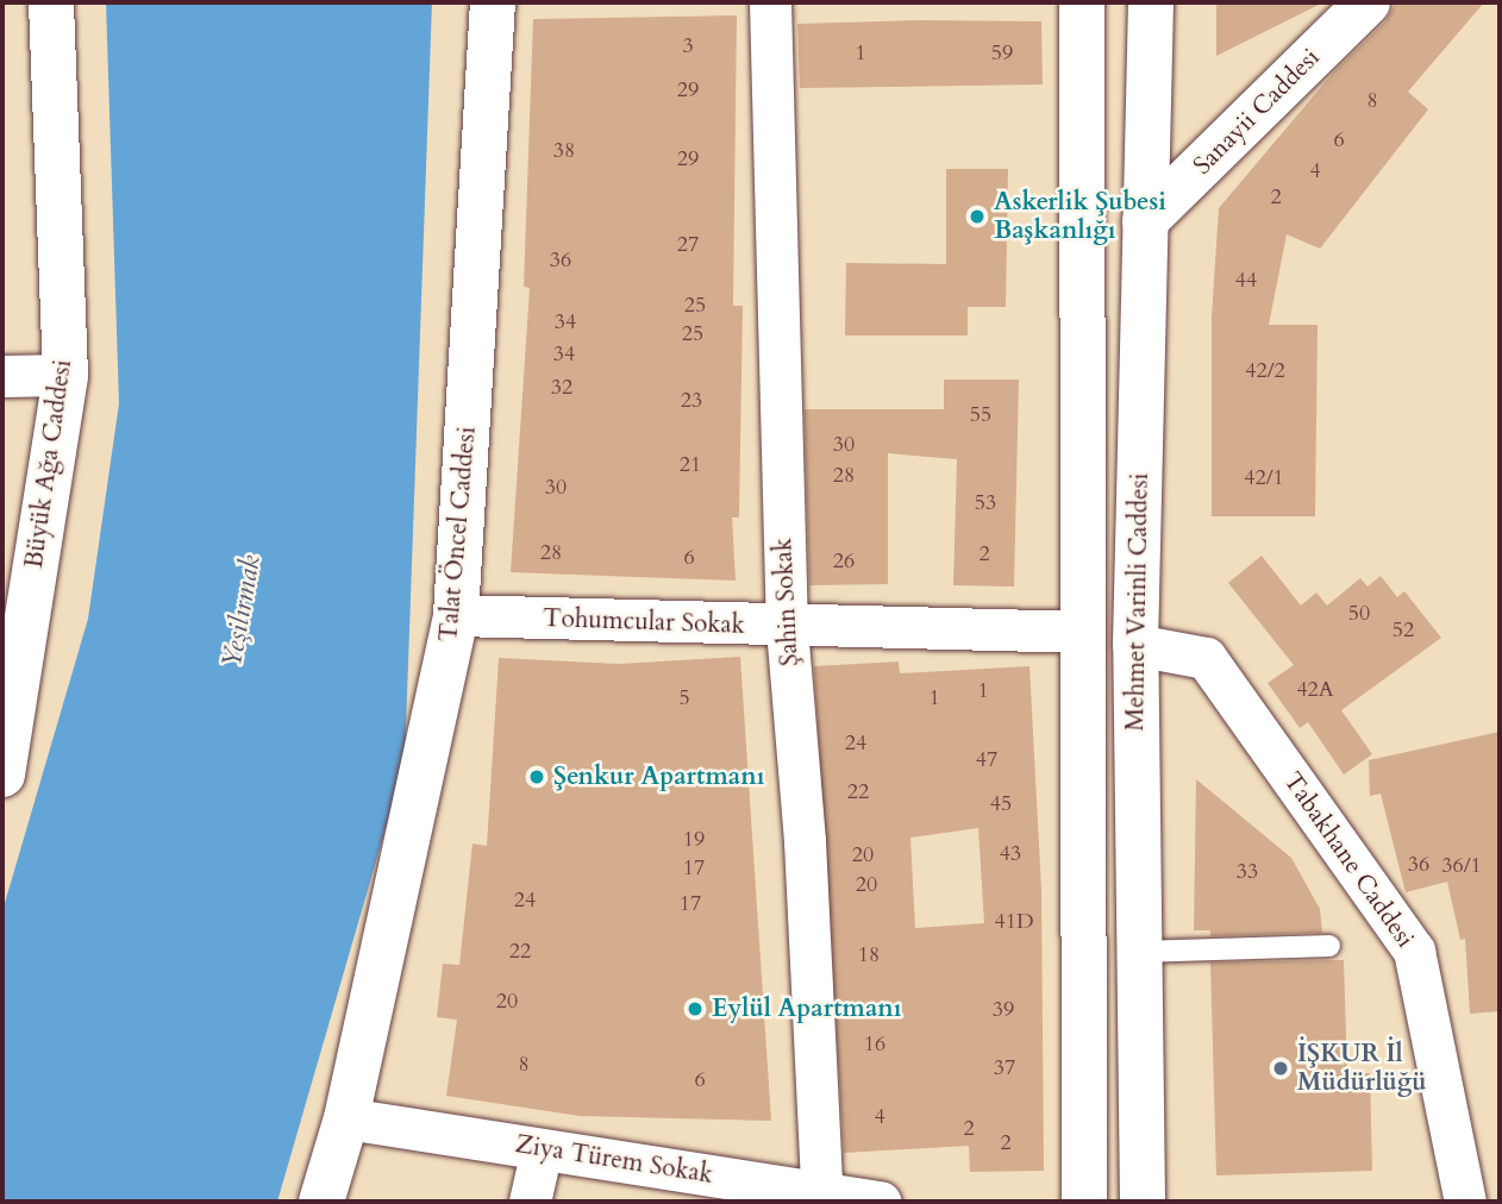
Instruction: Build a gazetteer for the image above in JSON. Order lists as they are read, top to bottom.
{
  "streets": {
    "main road": [
      "Sanayii Caddesi",
      "Büyük Ağa Caddesi",
      "Talat Öncel Caddesi",
      "Mehmet Varinli Caddesi"
    ],
    "street": [
      "Şahin Sokak",
      "Tohumcular Sokak",
      "Tabakhane Caddesi",
      "Ziya Türem Sokak"
    ]
  },
  "crossings": [
    ["Sanayii Caddesi", "Mehmet Varinli Caddesi"],
    ["Talat Öncel Caddesi", "Tohumcular Sokak"],
    ["Talat Öncel Caddesi", "Ziya Türem Sokak"],
    ["Şahin Sokak", "Tohumcular Sokak"],
    ["Şahin Sokak", "Ziya Türem Sokak"],
    ["Mehmet Varinli Caddesi", "Tabakhane Caddesi"]
  ],
  "water": ["Yeşilırmak"],
  "places": [
    "Askerlik Şubesi Başkanlığı",
    "Şenkur Apartmanı",
    "Eylül Apartmanı",
    "İŞKUR İl Müdürlüğü"
  ],
  "house_numbers": [
    "3",
    "1",
    "59",
    "29",
    "8",
    "6",
    "38",
    "29",
    "4",
    "2",
    "27",
    "36",
    "44",
    "25",
    "34",
    "25",
    "34",
    "42/2",
    "32",
    "23",
    "55",
    "30",
    "21",
    "28",
    "42/1",
    "30",
    "53",
    "28",
    "2",
    "6",
    "26",
    "50",
    "52",
    "42A",
    "1",
    "5",
    "1",
    "24",
    "47",
    "22",
    "45",
    "19",
    "43",
    "20",
    "36",
    "36/1",
    "17",
    "33",
    "20",
    "24",
    "17",
    "41D",
    "22",
    "18",
    "20",
    "39",
    "16",
    "8",
    "37",
    "6",
    "4",
    "2",
    "2"
  ]
}
